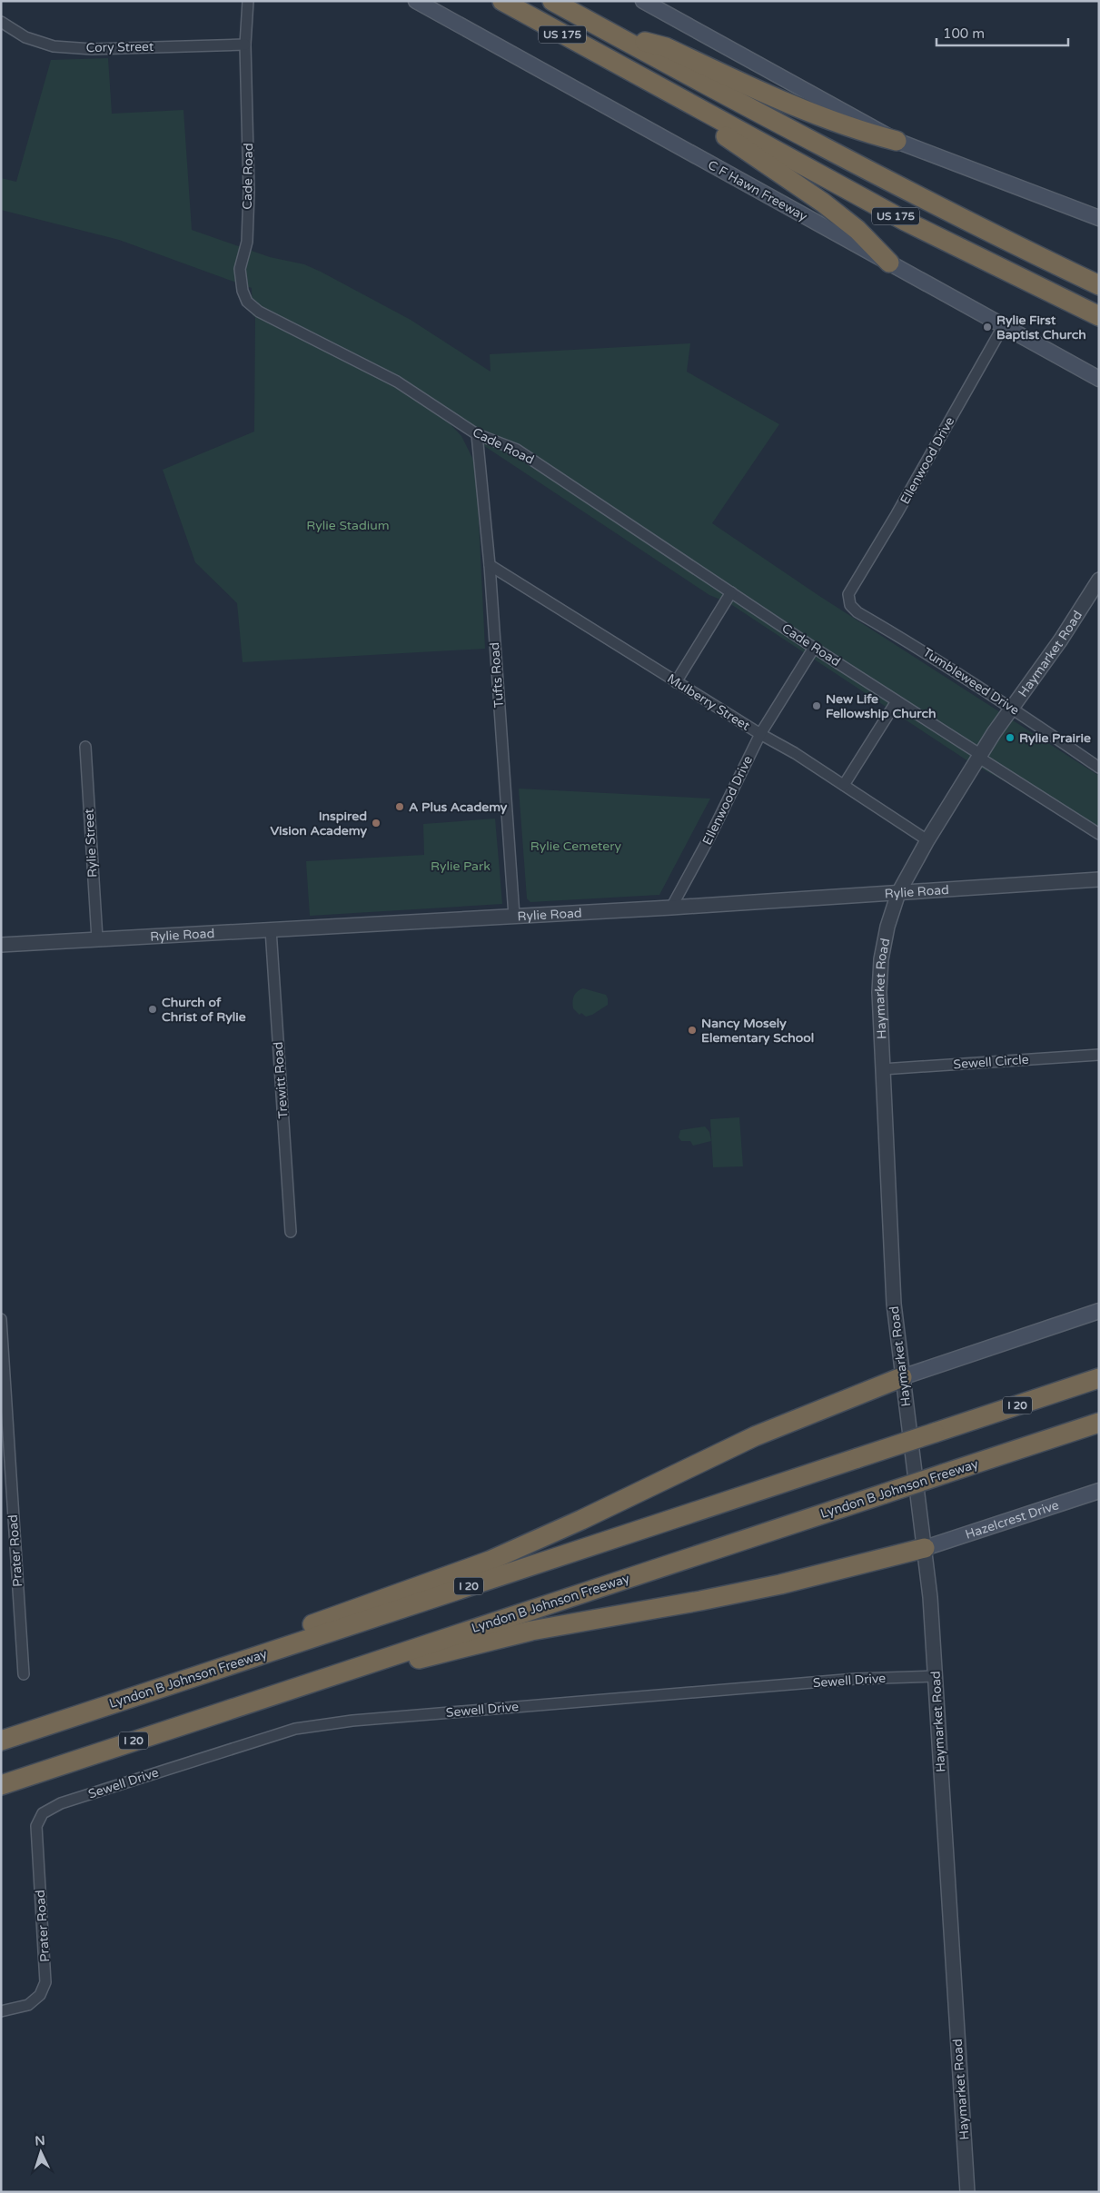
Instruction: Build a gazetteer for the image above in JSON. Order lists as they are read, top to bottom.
{
  "streets": {
    "highway": ["US 175", "I 20", "Lyndon B Johnson Freeway"],
    "main road": ["C F Hawn Freeway", "Hazelcrest Drive"],
    "street": [
      "Cory Street",
      "Cade Road",
      "Ellenwood Drive",
      "Haymarket Road",
      "Tufts Road",
      "Tumbleweed Drive",
      "Mulberry Street",
      "Rylie Street",
      "Rylie Road",
      "Sewell Circle",
      "Trewitt Road",
      "Prater Road",
      "Sewell Drive"
    ]
  },
  "crossings": [
    ["Cory Street", "Cade Road"],
    ["Cade Road", "Ellenwood Drive"],
    ["Cade Road", "Haymarket Road"],
    ["Cade Road", "Tufts Road"],
    ["C F Hawn Freeway", "Ellenwood Drive"],
    ["Ellenwood Drive", "Tumbleweed Drive"],
    ["Ellenwood Drive", "Mulberry Street"],
    ["Ellenwood Drive", "Rylie Road"],
    ["Haymarket Road", "Tumbleweed Drive"],
    ["Haymarket Road", "Mulberry Street"],
    ["Haymarket Road", "Rylie Road"],
    ["Haymarket Road", "Sewell Circle"],
    ["Haymarket Road", "Hazelcrest Drive"],
    ["Haymarket Road", "Sewell Drive"],
    ["Tufts Road", "Mulberry Street"],
    ["Tufts Road", "Rylie Road"],
    ["Rylie Street", "Rylie Road"],
    ["Rylie Road", "Trewitt Road"],
    ["Prater Road", "Sewell Drive"]
  ],
  "parks": ["Rylie Stadium", "Rylie Cemetery", "Rylie Park"],
  "places": [
    "Rylie First Baptist Church",
    "New Life Fellowship Church",
    "Rylie Prairie",
    "A Plus Academy",
    "Inspired Vision Academy",
    "Church of Christ of Rylie",
    "Nancy Mosely Elementary School"
  ],
  "scale_bar": "100 m",
  "north": "top"
}
